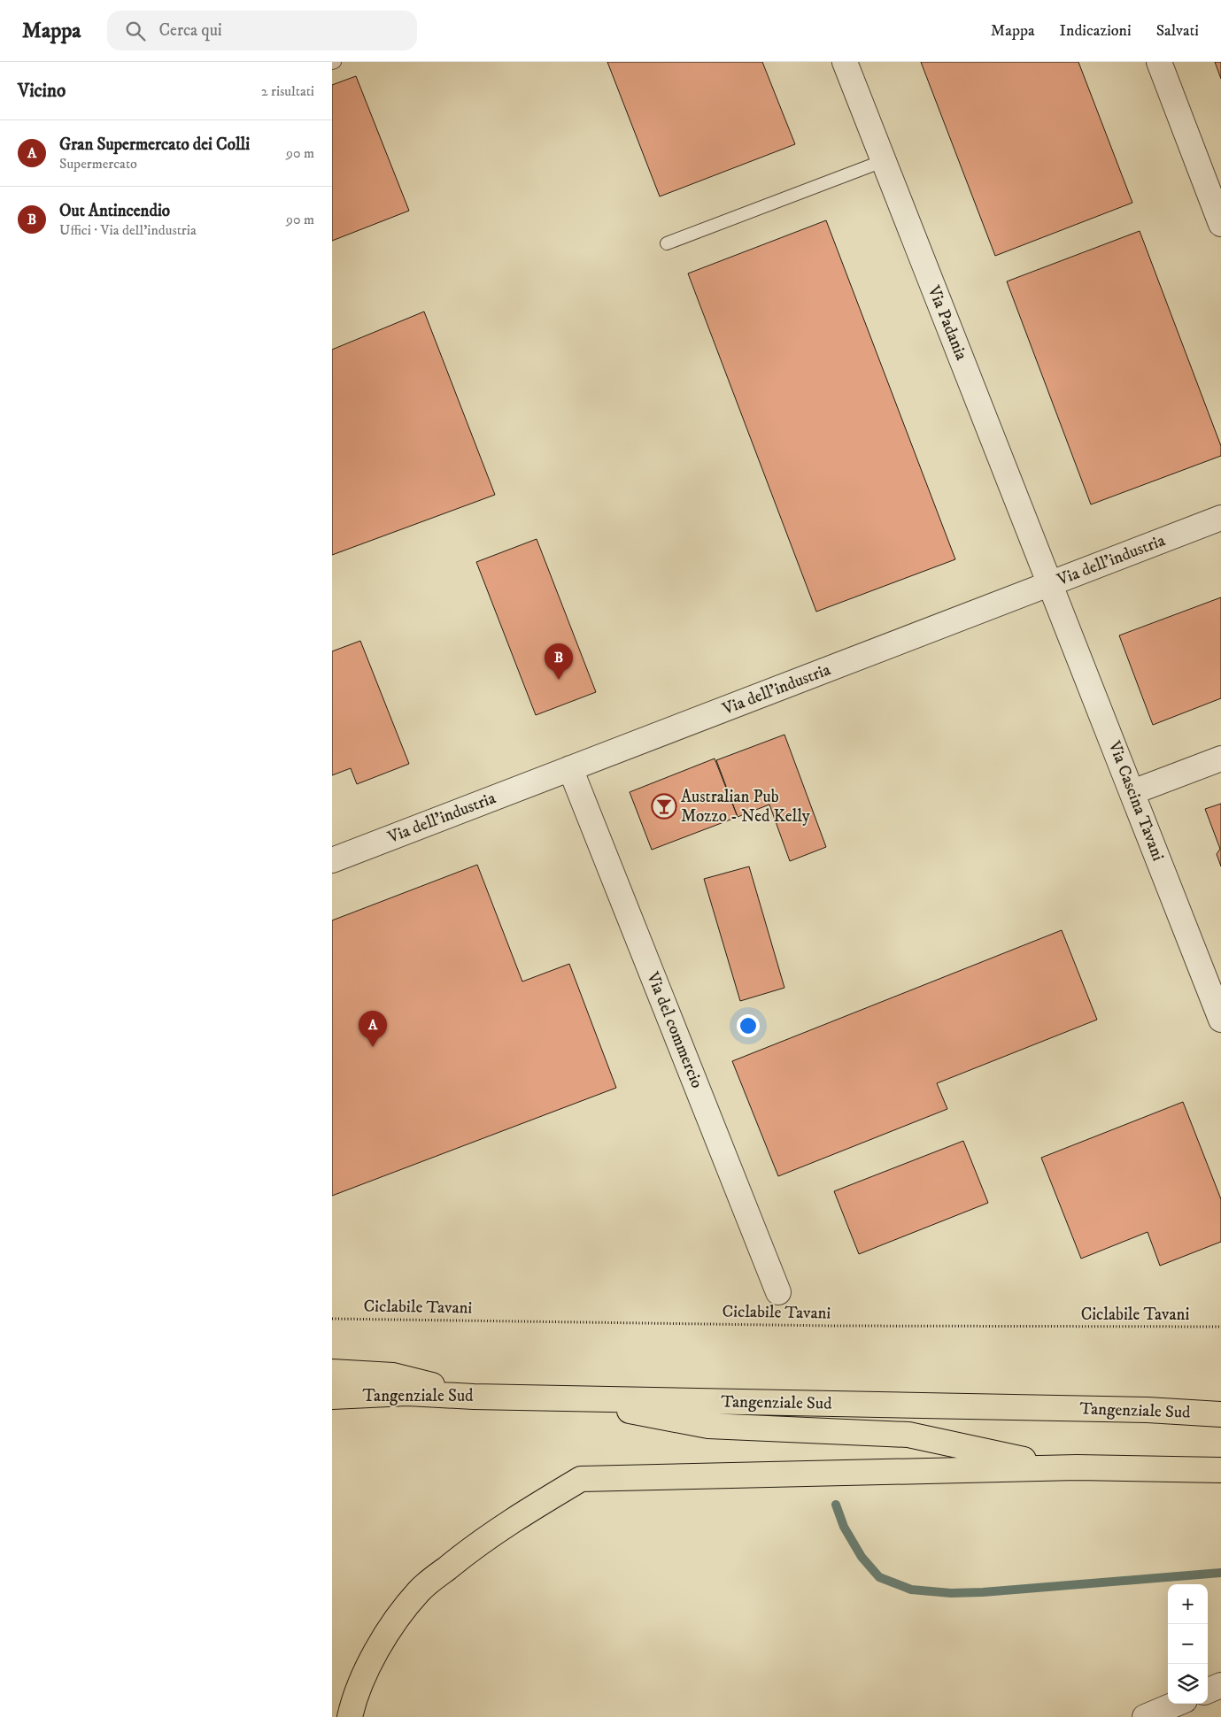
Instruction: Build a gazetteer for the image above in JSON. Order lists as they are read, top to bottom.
{
  "streets": {
    "highway": ["Tangenziale Sud"],
    "street": [
      "Via Padania",
      "Via dell'industria",
      "Via Cascina Tavani",
      "Via del commercio"
    ],
    "path": ["Ciclabile Tavani"]
  },
  "crossings": [
    ["Via Padania", "Via dell'industria"],
    ["Via Padania", "Via Cascina Tavani"],
    ["Via dell'industria", "Via Cascina Tavani"],
    ["Via dell'industria", "Via del commercio"]
  ],
  "places": {
    "bar": ["Australian Pub Mozzo - Ned Kelly"]
  },
  "page": {
    "header": "Mappa",
    "search": "Cerca qui",
    "nav": ["Mappa", "Indicazioni", "Salvati"],
    "heading": ["Vicino", "2 risultati"],
    "list": [
      {
        "mark": "A",
        "name": "Gran Supermercato dei Colli",
        "note": "Supermercato",
        "value": "90 m"
      },
      {
        "mark": "B",
        "name": "Out Antincendio",
        "note": "Uffici · Via dell'industria",
        "value": "90 m"
      }
    ],
    "pins": ["B", "A"],
    "map_buttons": ["+", "−"]
  }
}
